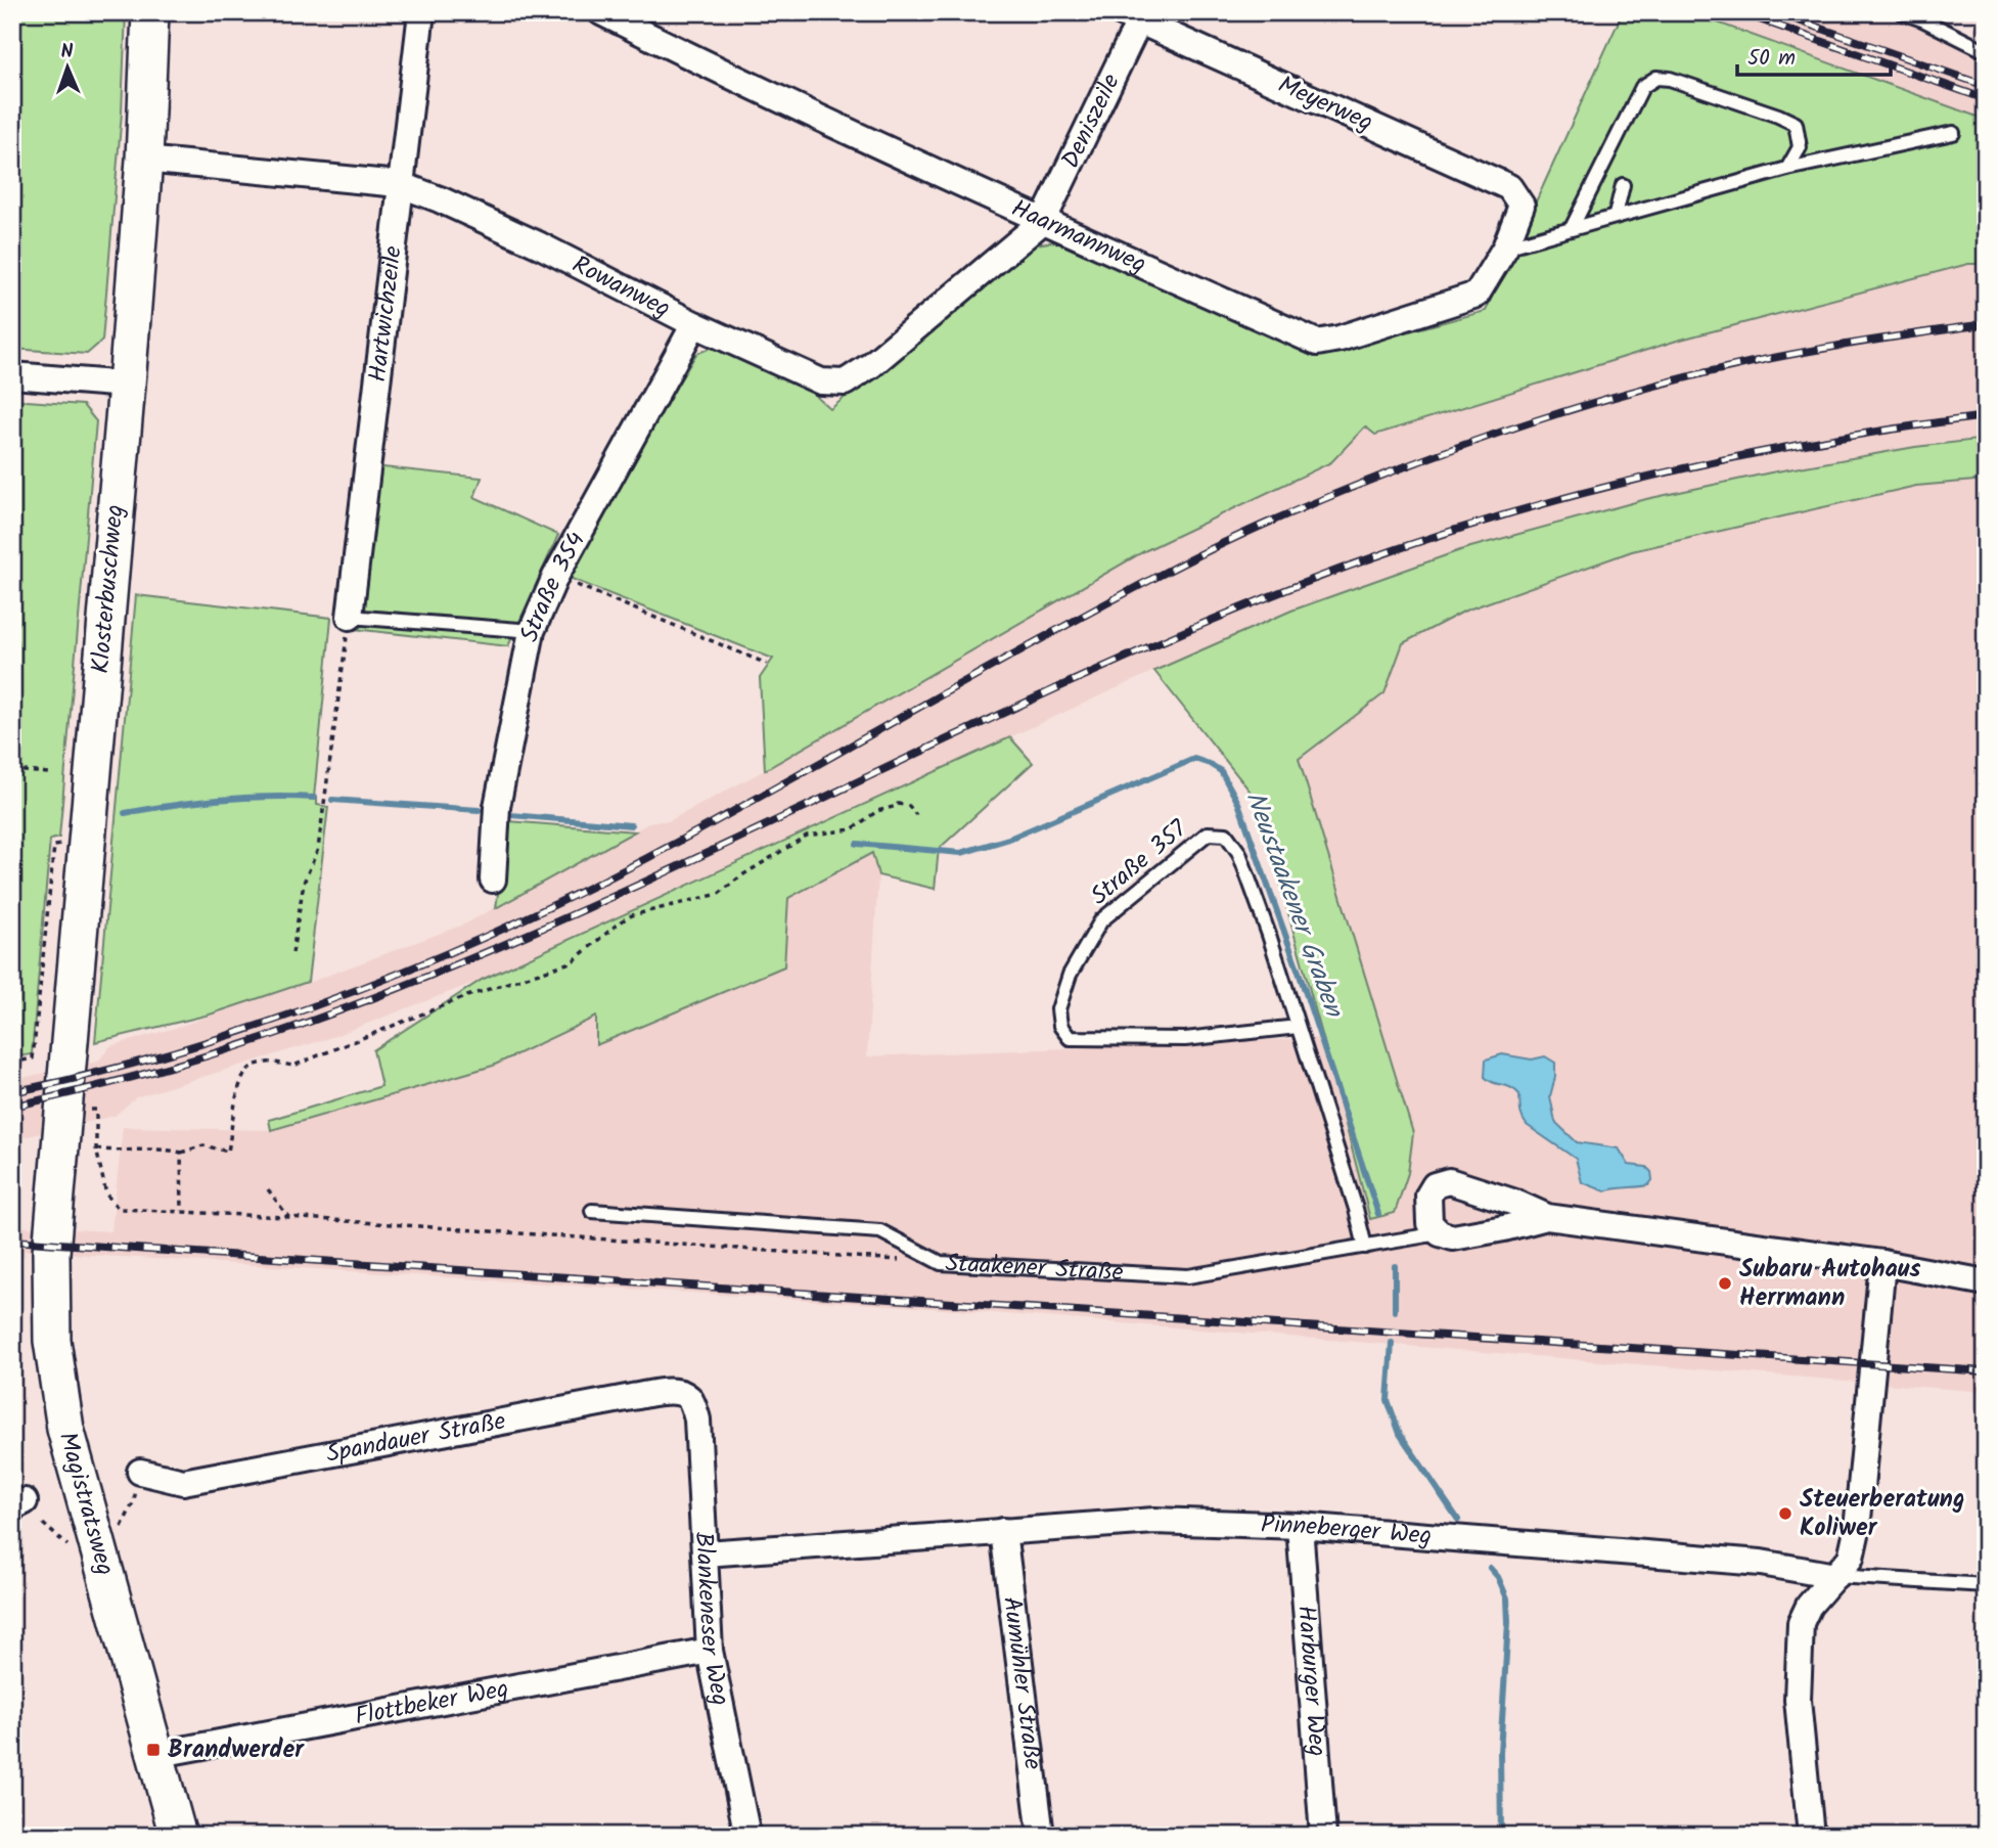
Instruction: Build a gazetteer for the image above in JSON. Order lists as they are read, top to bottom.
{
  "streets": {
    "street": [
      "Meyerweg",
      "Deniszeile",
      "Haarmannweg",
      "Rowanweg",
      "Hartwichzeile",
      "Klosterbuschweg",
      "Straße 354",
      "Staakener Straße",
      "Spandauer Straße",
      "Magistratsweg",
      "Pinneberger Weg",
      "Blankeneser Weg",
      "Harburger Weg",
      "Aumühler Straße",
      "Flottbeker Weg"
    ],
    "lane": ["Straße 357"]
  },
  "crossings": [
    ["Meyerweg", "Deniszeile"],
    ["Meyerweg", "Haarmannweg"],
    ["Deniszeile", "Haarmannweg"],
    ["Deniszeile", "Rowanweg"],
    ["Haarmannweg", "Rowanweg"],
    ["Rowanweg", "Hartwichzeile"],
    ["Rowanweg", "Klosterbuschweg"],
    ["Rowanweg", "Straße 354"],
    ["Klosterbuschweg", "Magistratsweg"],
    ["Straße 357", "Staakener Straße"],
    ["Spandauer Straße", "Blankeneser Weg"],
    ["Magistratsweg", "Flottbeker Weg"],
    ["Pinneberger Weg", "Blankeneser Weg"],
    ["Pinneberger Weg", "Harburger Weg"],
    ["Pinneberger Weg", "Aumühler Straße"],
    ["Blankeneser Weg", "Flottbeker Weg"]
  ],
  "water": ["Neustaakener Graben"],
  "places": {
    "other": ["Subaru Autohaus Herrmann", "Steuerberatung Koliwer"],
    "transit": ["Brandwerder"]
  },
  "scale_bar": "50 m",
  "north": "top"
}
